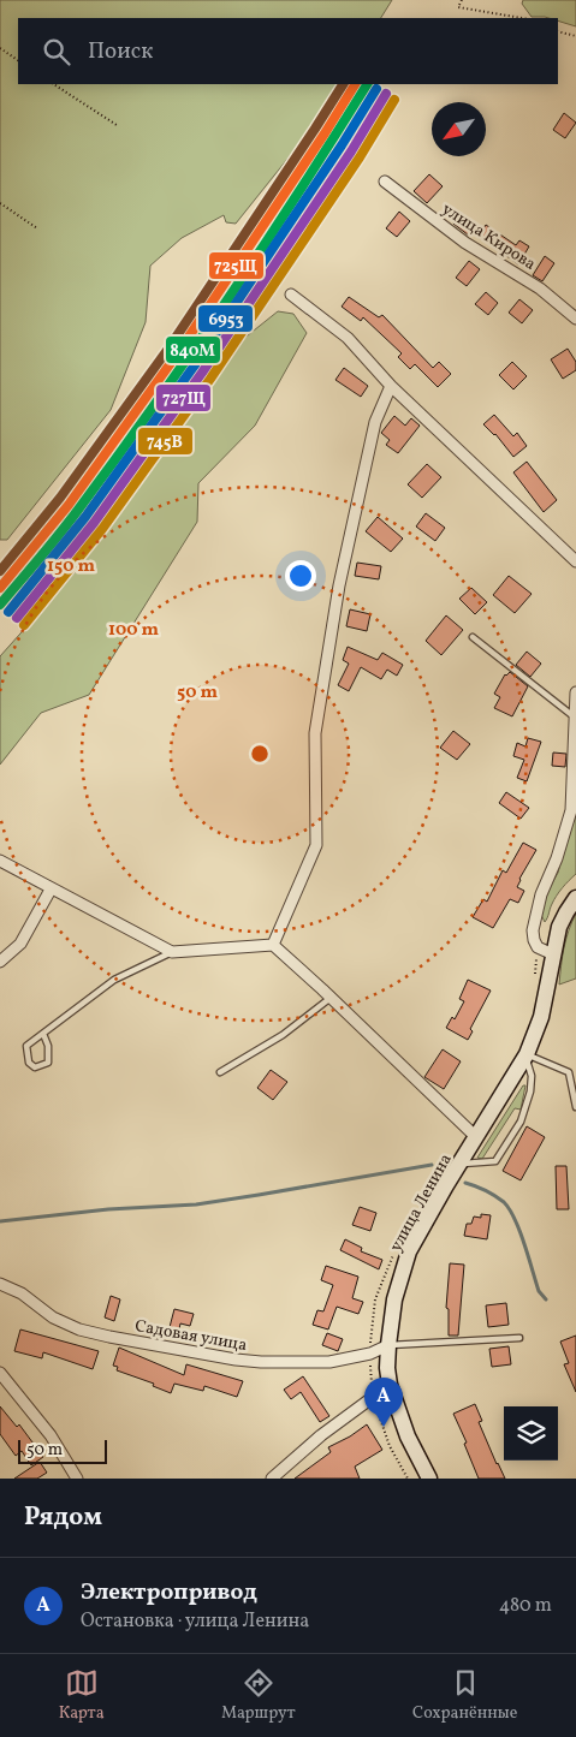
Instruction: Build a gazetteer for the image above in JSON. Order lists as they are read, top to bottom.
{
  "streets": {
    "main road": ["улица Ленина"],
    "street": ["улица Кирова", "Садовая улица"]
  },
  "crossings": [
    ["улица Ленина", "Садовая улица"]
  ],
  "lines": [
    "transit line 840М",
    "transit line 725Щ",
    "transit line 6953",
    "transit line 727Щ",
    "transit line 745В"
  ],
  "scale_bar": "50 m",
  "north": "bottom left",
  "page": {
    "search": "Поиск",
    "pins": "A",
    "scale": "50 m",
    "heading": "Рядом",
    "list": [
      {
        "mark": "A",
        "name": "Электропривод",
        "note": "Остановка · улица Ленина",
        "value": "480 m"
      }
    ],
    "nav": ["Карта", "Маршрут", "Сохранённые"]
  },
  "rings": ["150 m", "100 m", "50 m"]
}
